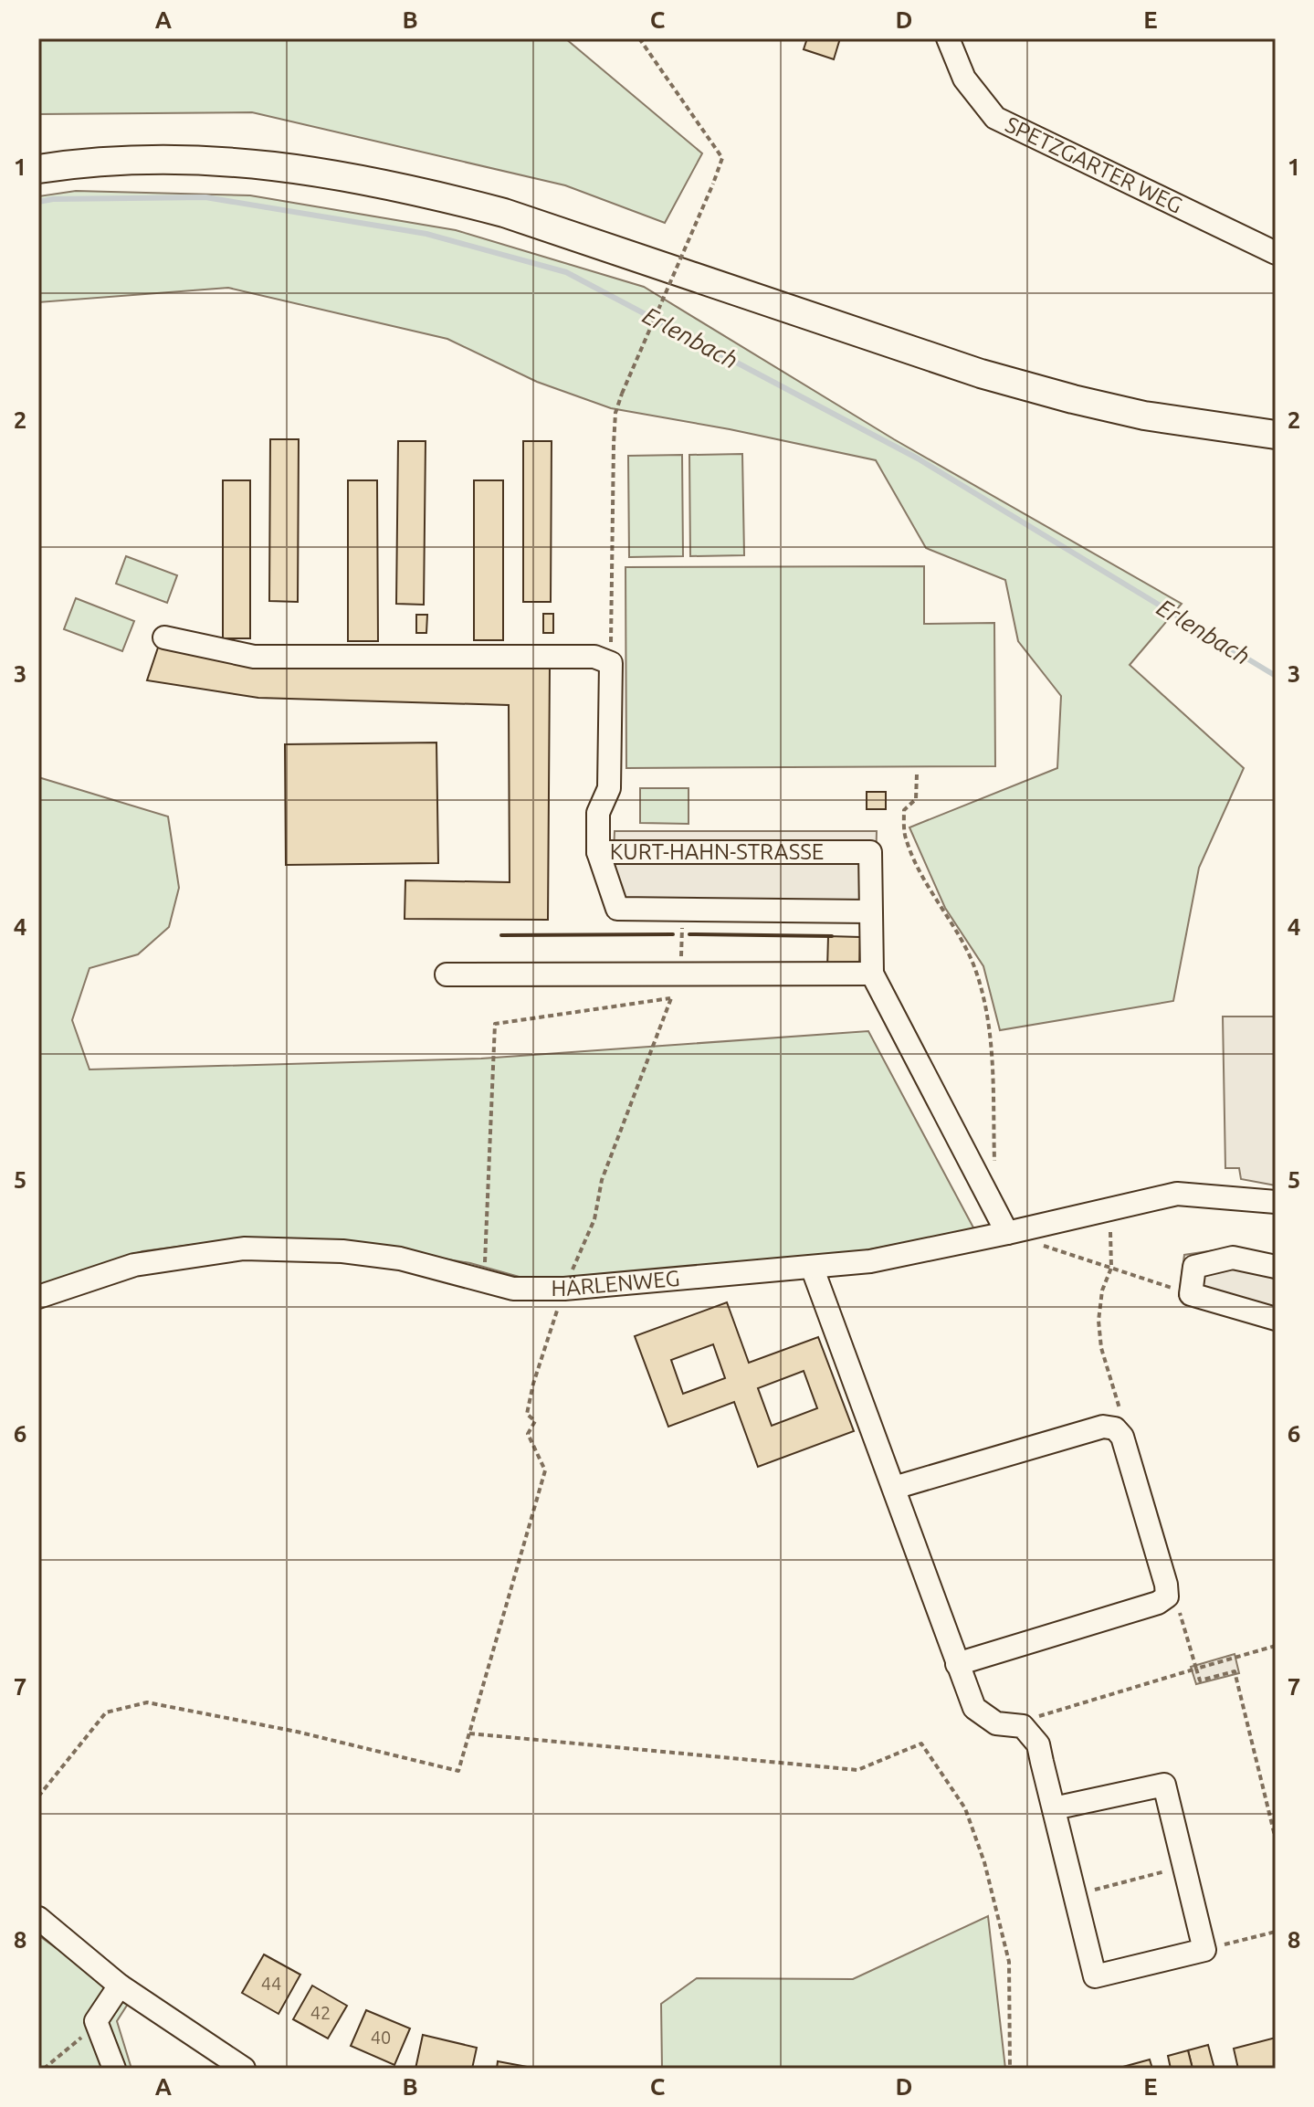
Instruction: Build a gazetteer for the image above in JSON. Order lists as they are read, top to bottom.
{
  "streets": {
    "street": ["SPETZGARTER WEG", "KURT-HAHN-STRASSE", "HÄRLENWEG"]
  },
  "crossings": [
    ["KURT-HAHN-STRASSE", "HÄRLENWEG"]
  ],
  "water": ["Erlenbach"],
  "house_numbers": ["44", "42", "40"],
  "grid": {
    "columns": [
      "A",
      "B",
      "C",
      "D",
      "E"
    ],
    "rows": [
      "1",
      "2",
      "3",
      "4",
      "5",
      "6",
      "7",
      "8"
    ]
  }
}
